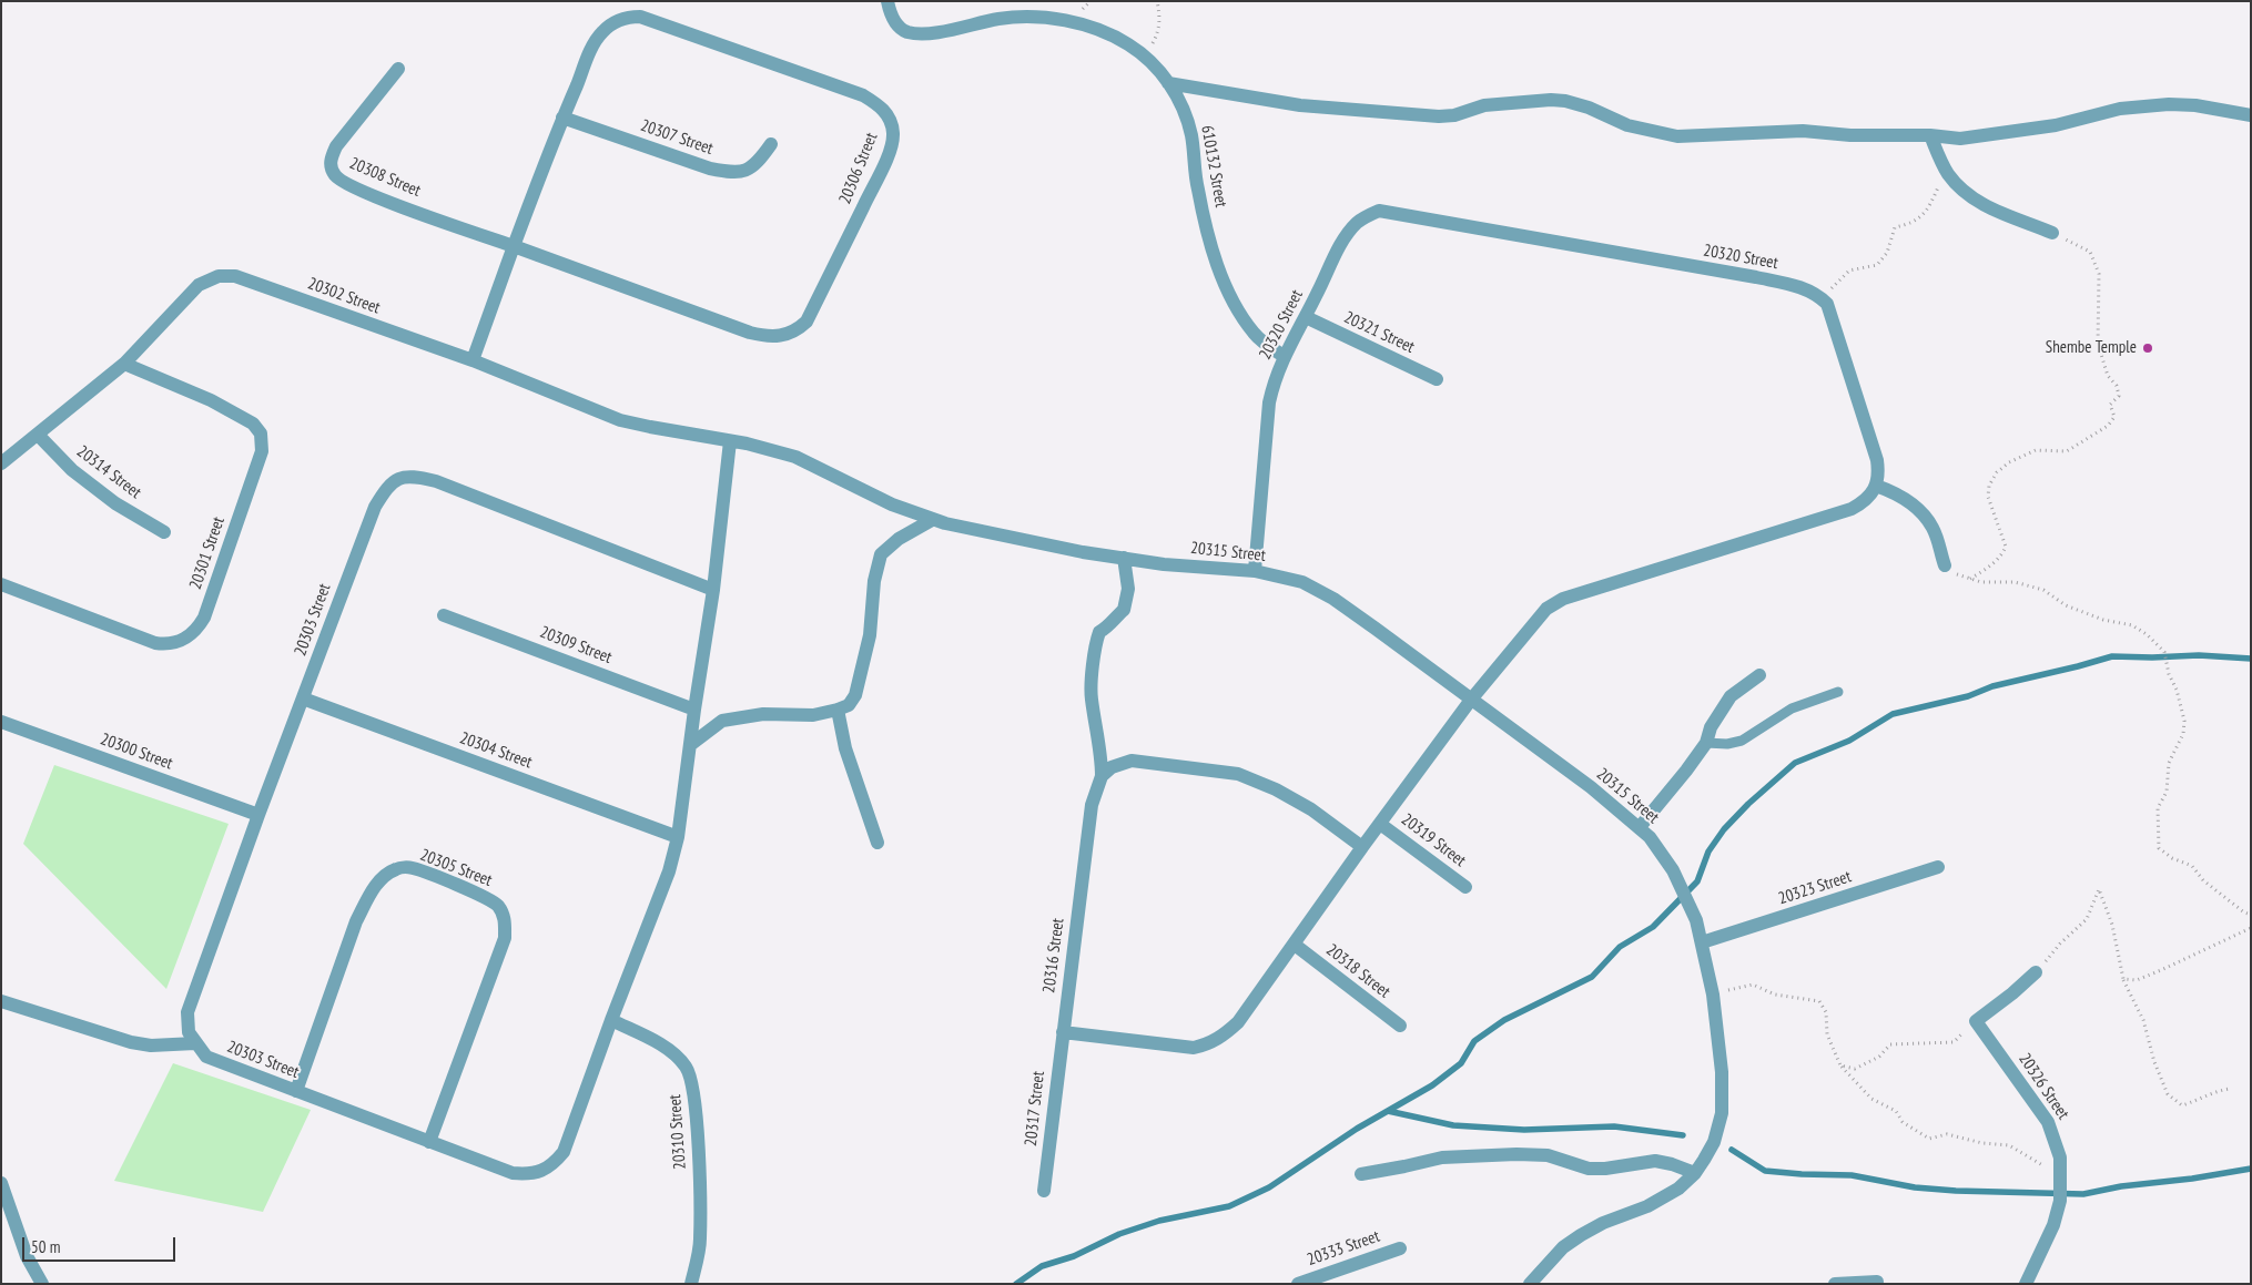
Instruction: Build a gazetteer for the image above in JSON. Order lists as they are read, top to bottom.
{
  "streets": {
    "street": [
      "20307 Street",
      "610132 Street",
      "20306 Street",
      "20308 Street",
      "20320 Street",
      "20302 Street",
      "20321 Street",
      "20314 Street",
      "20315 Street",
      "20301 Street",
      "20303 Street",
      "20309 Street",
      "20304 Street",
      "20300 Street",
      "20319 Street",
      "20305 Street",
      "20323 Street",
      "20316 Street",
      "20318 Street",
      "20326 Street",
      "20317 Street",
      "20310 Street",
      "20333 Street"
    ]
  },
  "crossings": [
    ["20307 Street", "20306 Street"],
    ["610132 Street", "20320 Street"],
    ["20306 Street", "20308 Street"],
    ["20306 Street", "20302 Street"],
    ["20320 Street", "20321 Street"],
    ["20320 Street", "20315 Street"],
    ["20302 Street", "20314 Street"],
    ["20302 Street", "20315 Street"],
    ["20302 Street", "20301 Street"],
    ["20302 Street", "20303 Street"],
    ["20315 Street", "20303 Street"],
    ["20315 Street", "20323 Street"],
    ["20303 Street", "20309 Street"],
    ["20303 Street", "20304 Street"],
    ["20303 Street", "20300 Street"],
    ["20303 Street", "20305 Street"],
    ["20303 Street", "20310 Street"],
    ["20316 Street", "20317 Street"]
  ],
  "places": ["Shembe Temple"],
  "scale_bar": "50 m"
}
